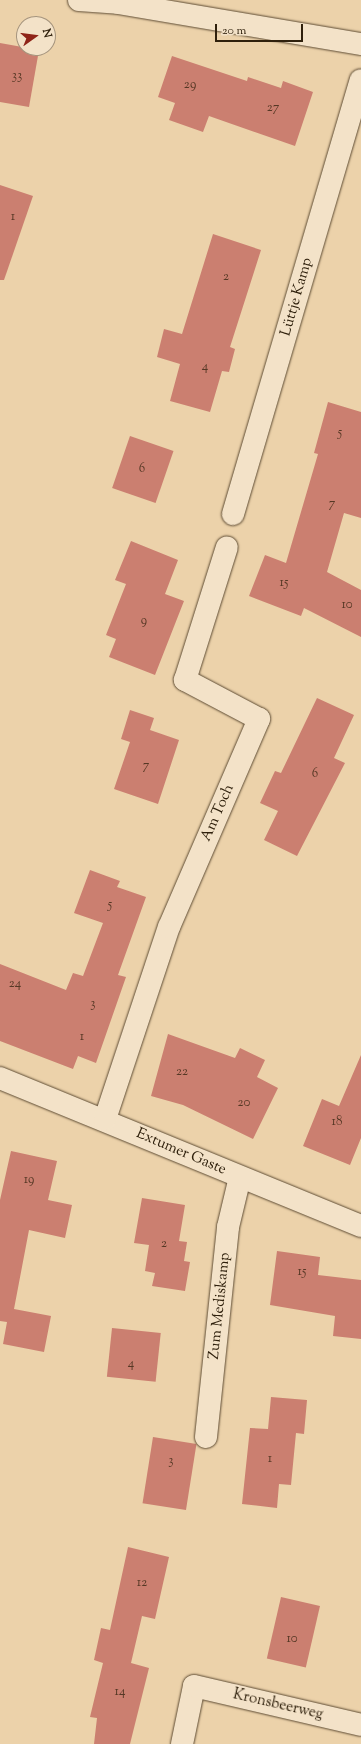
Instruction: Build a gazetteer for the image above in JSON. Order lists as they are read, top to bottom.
{
  "streets": {
    "street": [
      "Lüttje Kamp",
      "Am Toch",
      "Extumer Gaste",
      "Zum Mediskamp",
      "Kronsbeerweg"
    ]
  },
  "crossings": [
    ["Am Toch", "Extumer Gaste"],
    ["Extumer Gaste", "Zum Mediskamp"]
  ],
  "house_numbers": [
    "33",
    "29",
    "27",
    "1",
    "2",
    "4",
    "5",
    "6",
    "7",
    "15",
    "10",
    "9",
    "7",
    "6",
    "5",
    "24",
    "3",
    "1",
    "22",
    "20",
    "18",
    "19",
    "2",
    "15",
    "4",
    "1",
    "3",
    "12",
    "10",
    "14"
  ],
  "scale_bar": "20 m",
  "north": "right"
}
